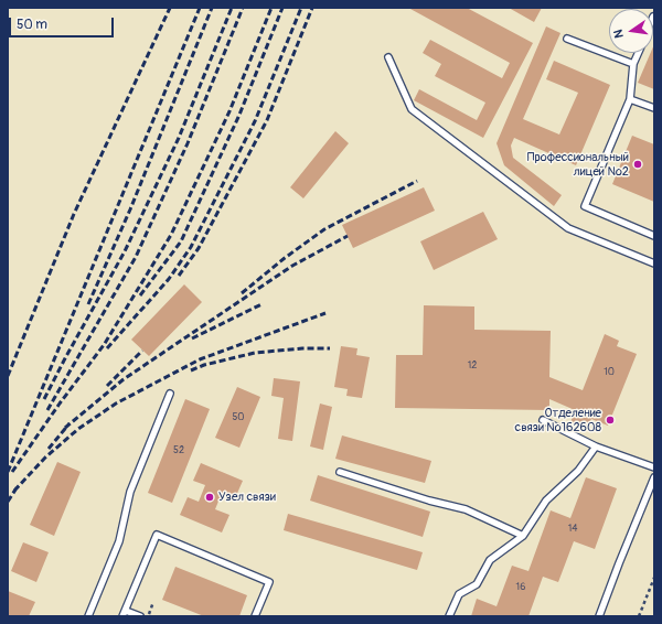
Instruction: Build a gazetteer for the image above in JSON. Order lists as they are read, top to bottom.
{
  "places": ["Профессиональный лицей №2", "Отделение связи №162608", "Узел связи"],
  "house_numbers": [
    "12",
    "10",
    "50",
    "52",
    "14",
    "16"
  ],
  "scale_bar": "50 m",
  "north": "left"
}
